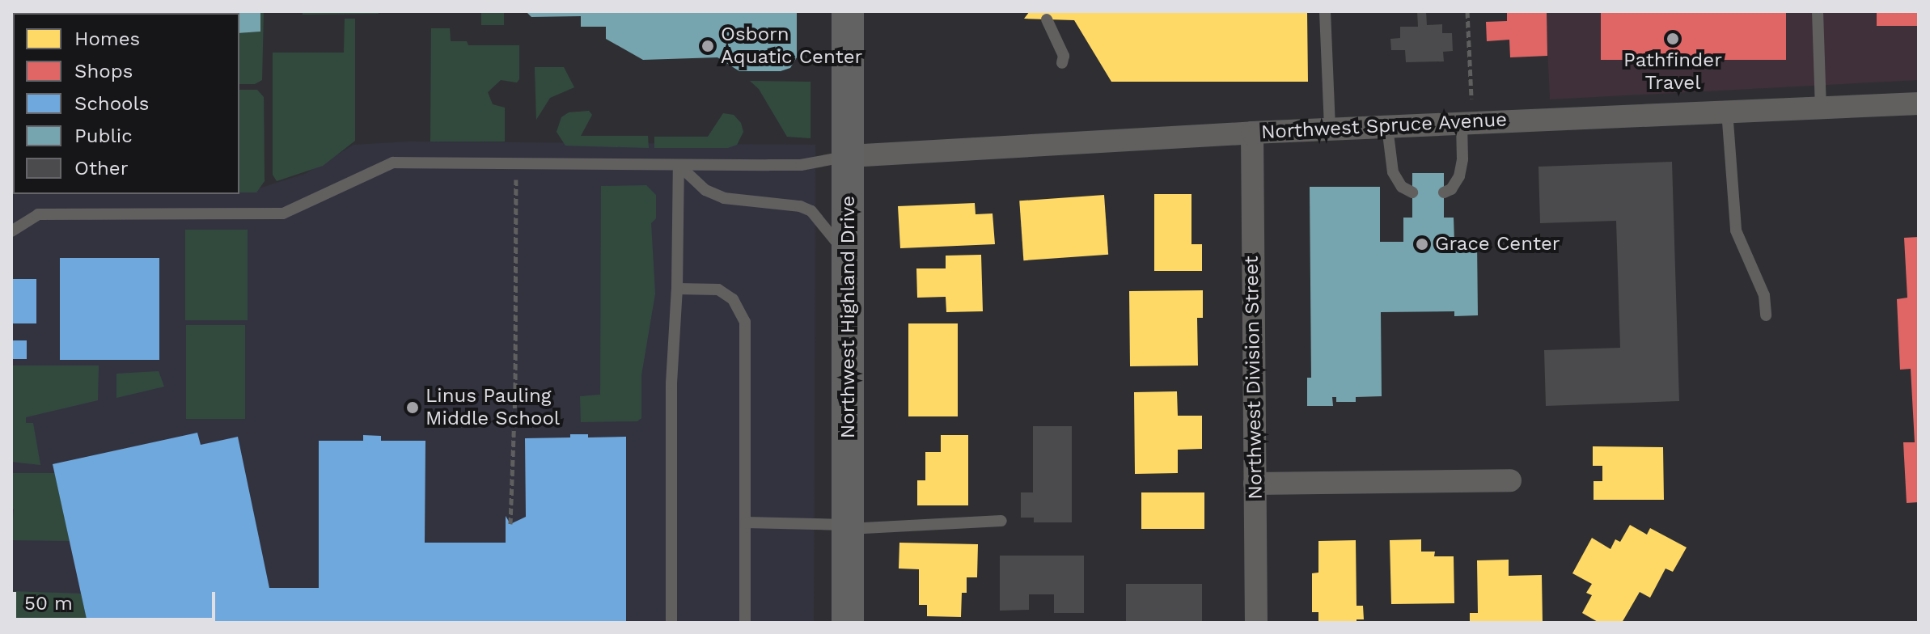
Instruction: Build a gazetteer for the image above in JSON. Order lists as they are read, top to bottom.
{
  "streets": {
    "street": ["Northwest Spruce Avenue", "Northwest Highland Drive", "Northwest Division Street"]
  },
  "crossings": [
    ["Northwest Spruce Avenue", "Northwest Highland Drive"],
    ["Northwest Spruce Avenue", "Northwest Division Street"]
  ],
  "places": [
    "Pathfinder Travel",
    "Osborn Aquatic Center",
    "Grace Center",
    "Linus Pauling Middle School"
  ],
  "legend": [
    "Homes",
    "Shops",
    "Schools",
    "Public",
    "Other"
  ],
  "scale_bar": "50 m"
}
